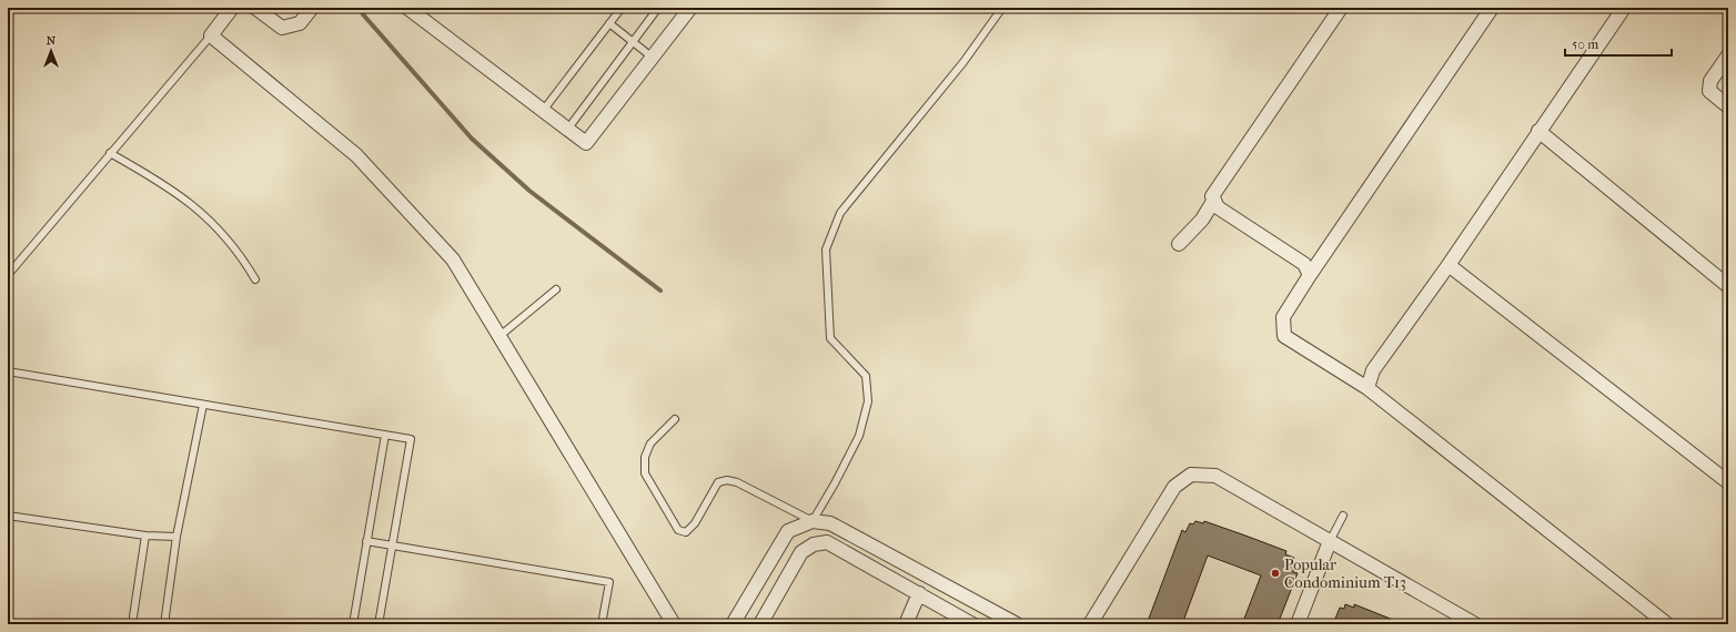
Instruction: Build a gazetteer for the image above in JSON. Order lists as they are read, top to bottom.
{
  "places": ["Popular Condominium T13"],
  "scale_bar": "50 m",
  "north": "top"
}
